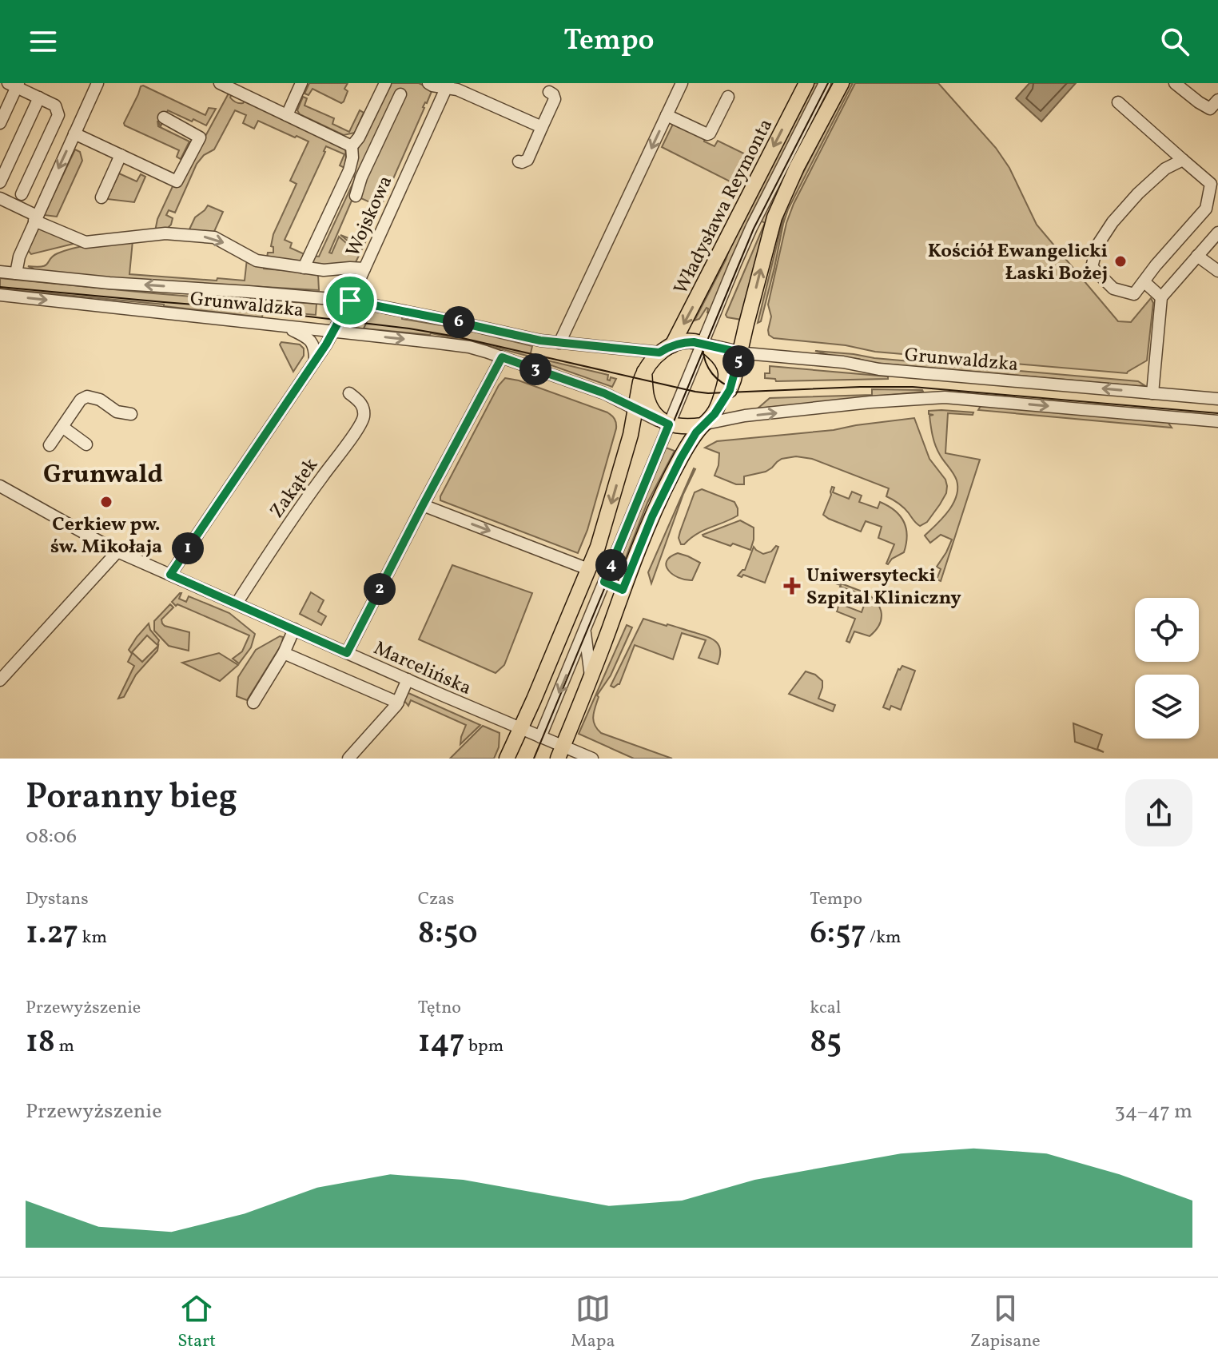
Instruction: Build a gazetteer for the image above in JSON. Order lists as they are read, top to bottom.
{
  "streets": {
    "main road": ["Władysława Reymonta"],
    "street": [
      "Wojskowa",
      "Grunwaldzka",
      "Zakątek",
      "Marcelińska"
    ]
  },
  "crossings": [
    ["Władysława Reymonta", "Grunwaldzka"],
    ["Wojskowa", "Grunwaldzka"],
    ["Wojskowa", "Marcelińska"],
    ["Zakątek", "Marcelińska"]
  ],
  "districts": ["Grunwald"],
  "places": {
    "other": ["Kościół Ewangelicki Łaski Bożej", "Cerkiew pw. św. Mikołaja"],
    "health": ["Uniwersytecki Szpital Kliniczny"]
  },
  "page": {
    "header": "Tempo",
    "pins": [
      "6",
      "5",
      "3",
      "1",
      "4",
      "2"
    ],
    "heading": ["Poranny bieg", "08:06"],
    "stats": [
      ["Dystans", "1.27 km"],
      ["Czas", "8:50"],
      ["Tempo", "6:57 /km"],
      ["Przewyższenie", "18 m"],
      ["Tętno", "147 bpm"],
      ["kcal", "85"]
    ],
    "chart": ["Przewyższenie", "34–47 m"],
    "tabs": ["Start", "Mapa", "Zapisane"]
  }
}
